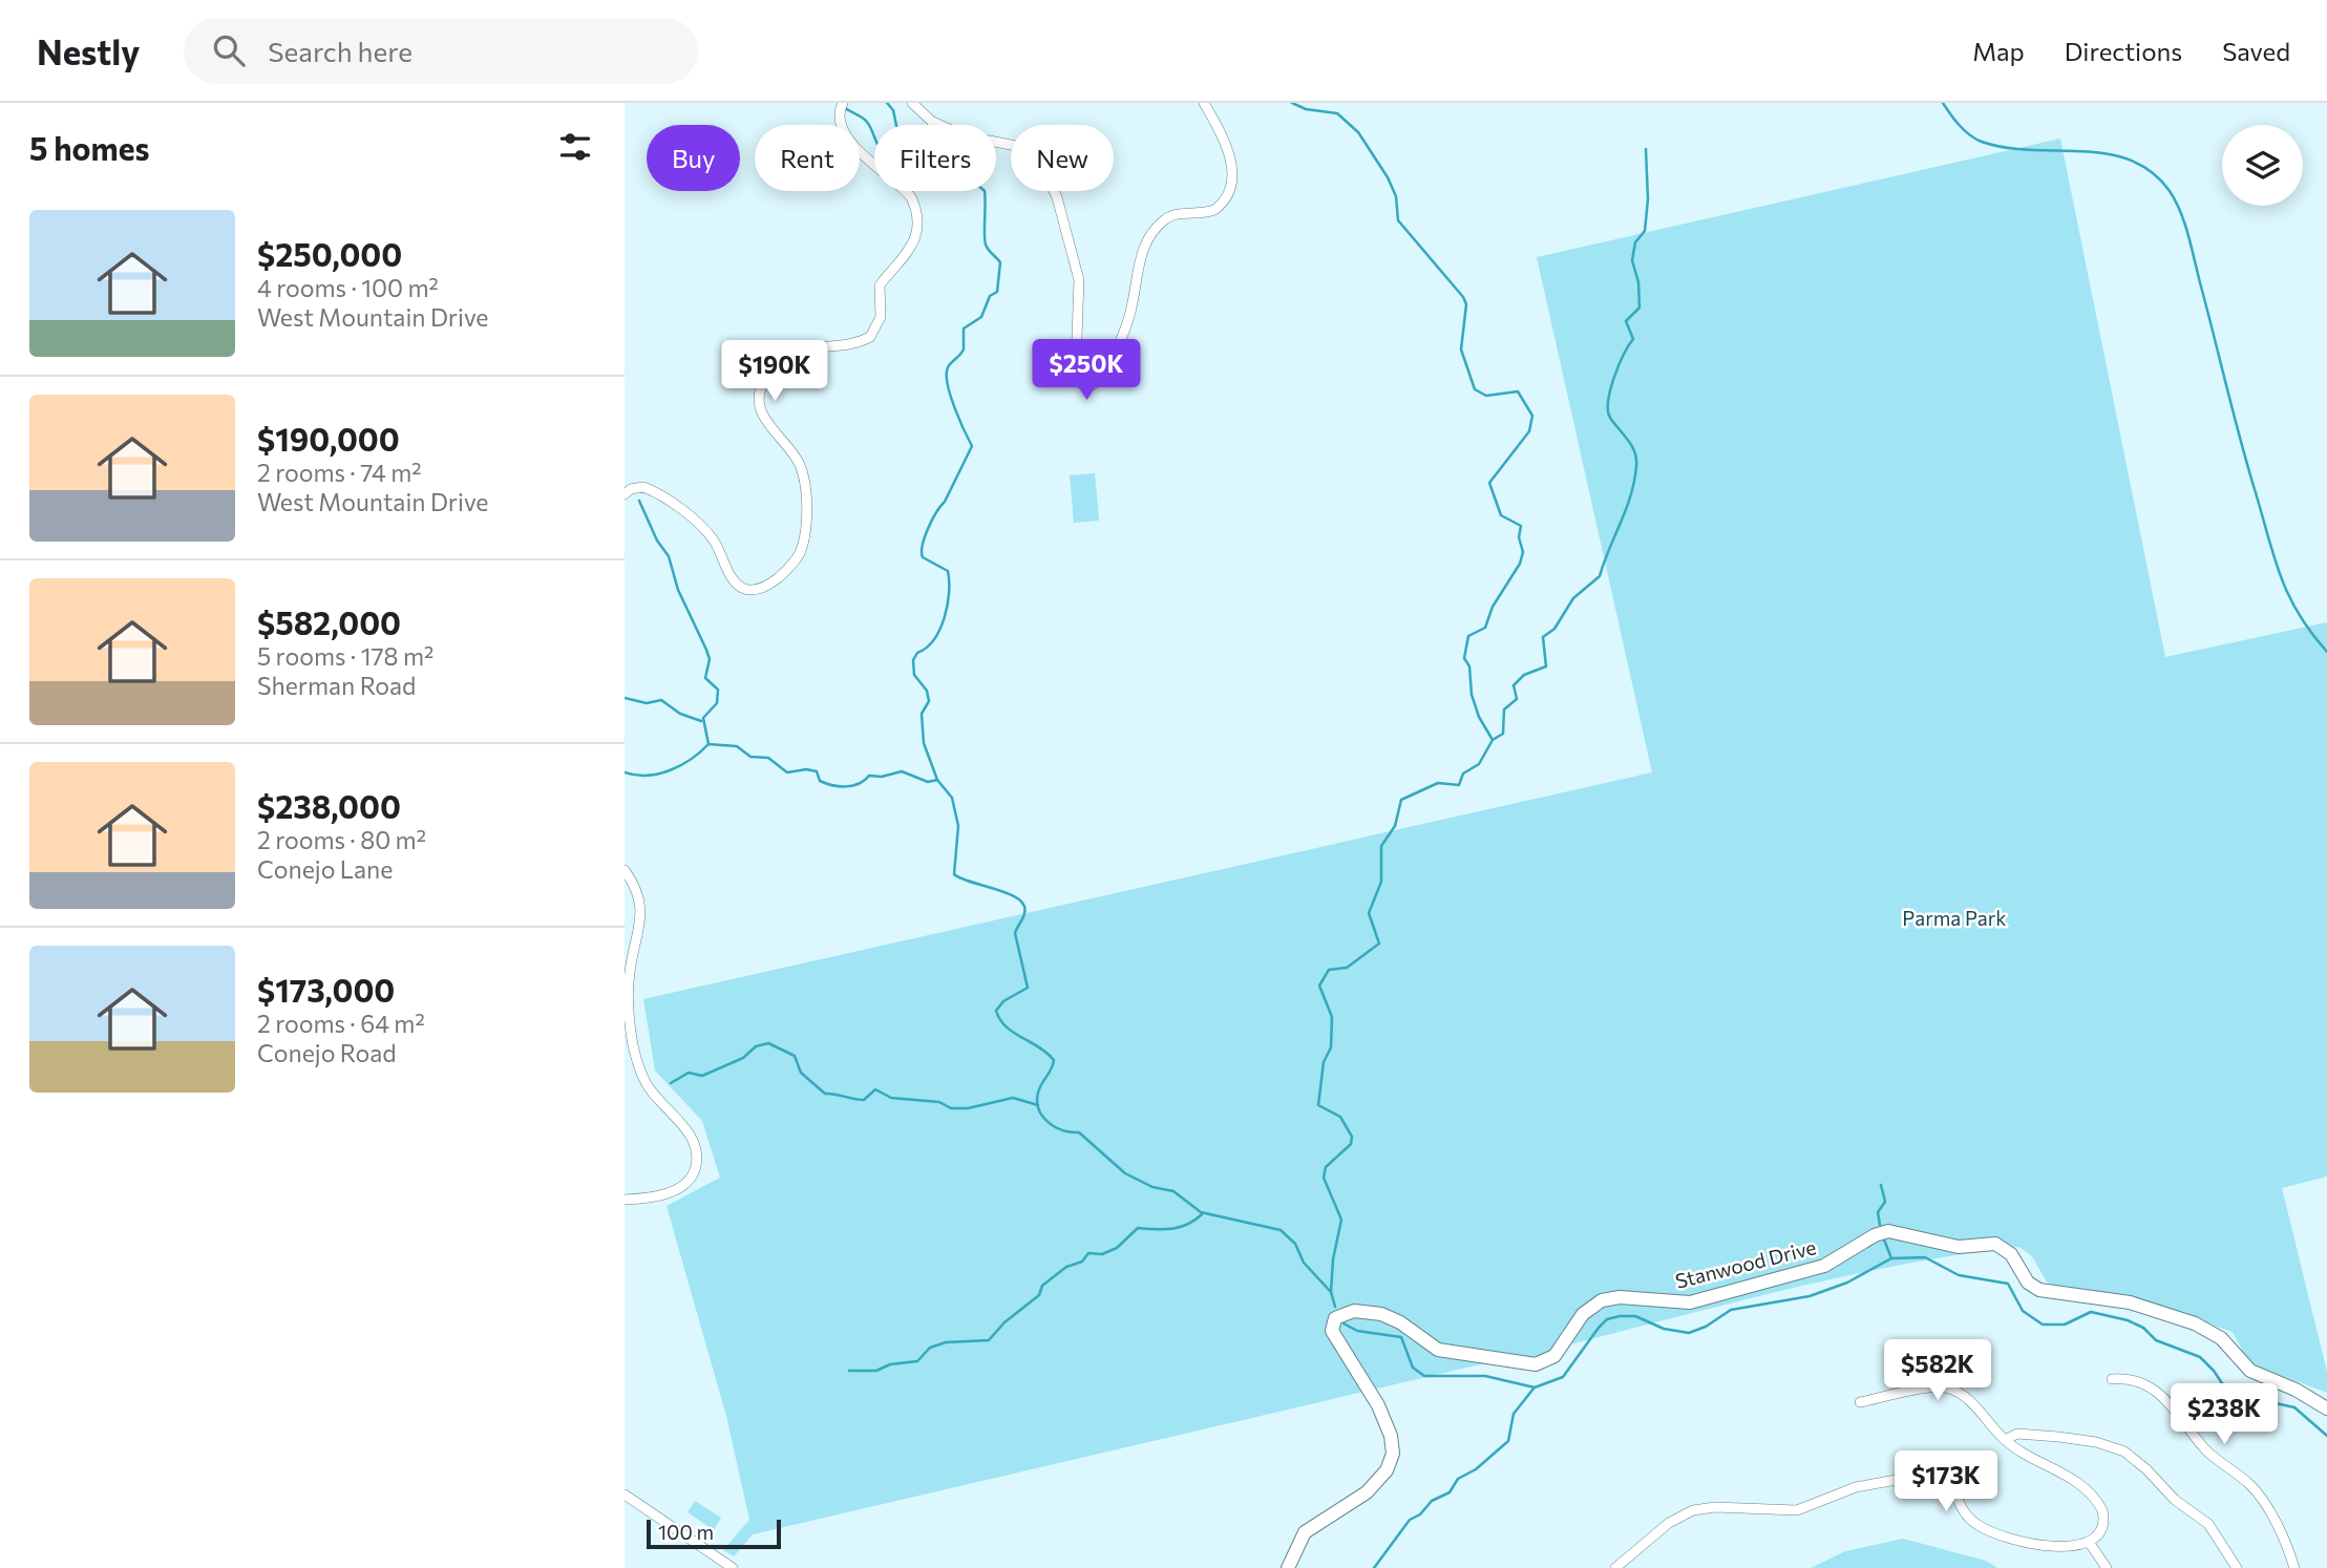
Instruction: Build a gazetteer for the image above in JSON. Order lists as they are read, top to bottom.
{
  "streets": {
    "main road": ["Stanwood Drive"]
  },
  "parks": ["Parma Park"],
  "scale_bar": "100 m",
  "page": {
    "header": "Nestly",
    "search": "Search here",
    "nav": ["Map", "Directions", "Saved"],
    "heading": "5 homes",
    "chip": [
      "Buy",
      "Rent",
      "Filters",
      "New"
    ],
    "list": [
      {
        "name": "$250,000",
        "note": "4 rooms · 100 m² · West Mountain Drive"
      },
      {
        "name": "$190,000",
        "note": "2 rooms · 74 m² · West Mountain Drive"
      },
      {
        "name": "$582,000",
        "note": "5 rooms · 178 m² · Sherman Road"
      },
      {
        "name": "$238,000",
        "note": "2 rooms · 80 m² · Conejo Lane"
      },
      {
        "name": "$173,000",
        "note": "2 rooms · 64 m² · Conejo Road"
      }
    ],
    "price": [
      "$250K",
      "$190K",
      "$582K",
      "$238K",
      "$173K"
    ],
    "scale": "100 m"
  }
}
